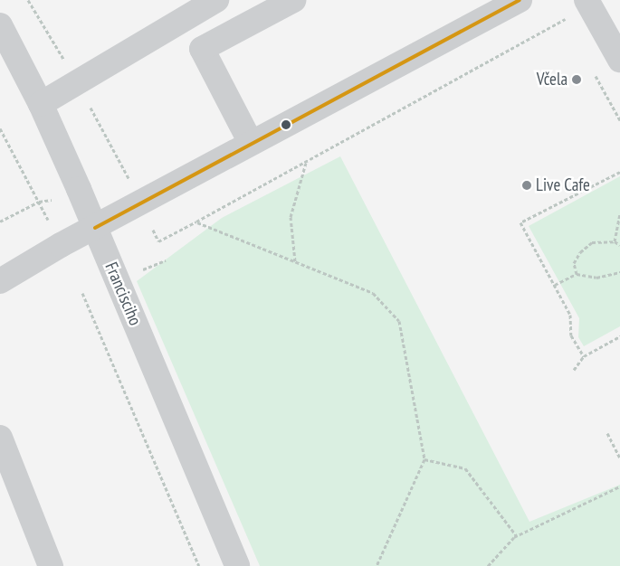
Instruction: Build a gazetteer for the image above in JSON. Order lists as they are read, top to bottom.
{
  "streets": {
    "street": ["Francisciho"]
  },
  "places": ["Včela", "Live Cafe"]
}
